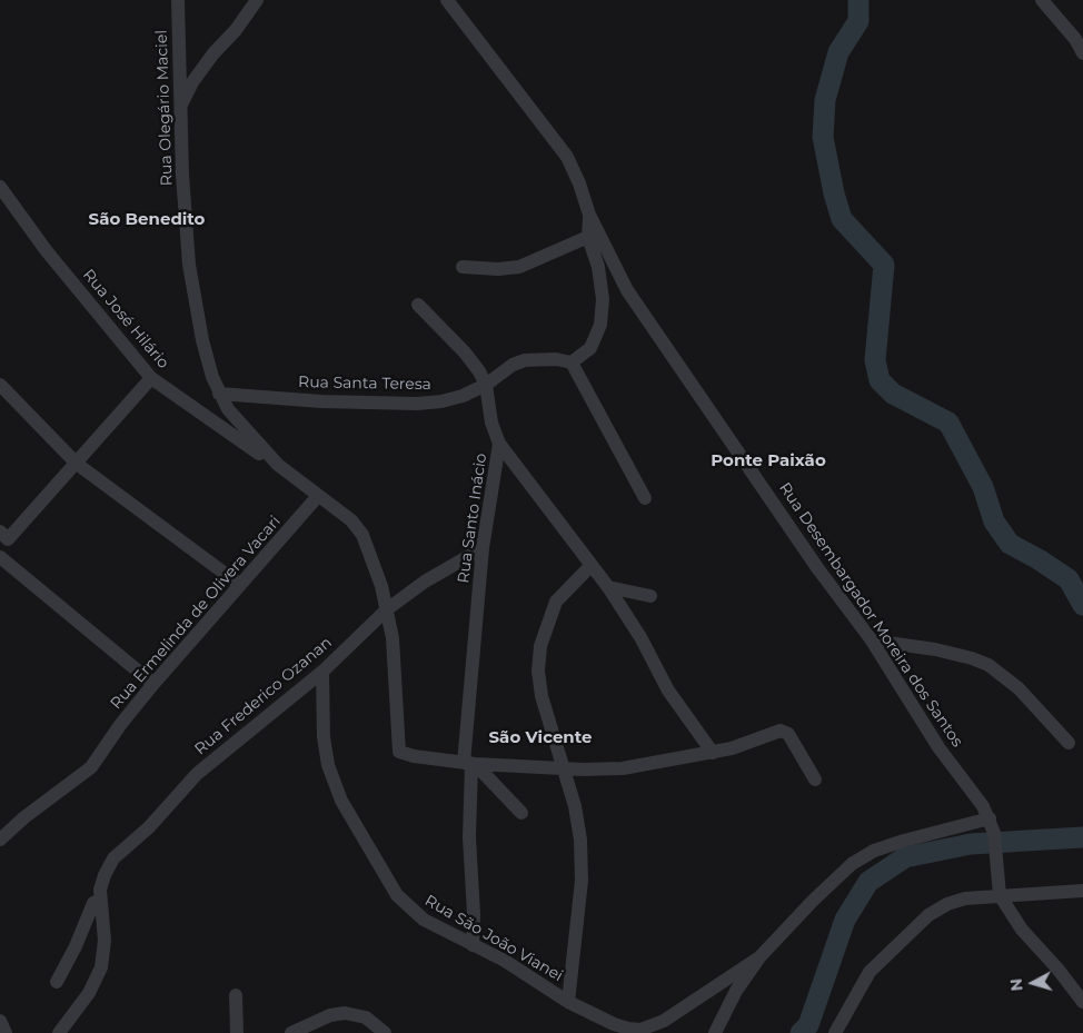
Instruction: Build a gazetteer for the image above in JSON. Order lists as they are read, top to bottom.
{
  "streets": {
    "street": [
      "Rua Olegário Maciel",
      "Rua José Hilário",
      "Rua Santa Teresa",
      "Rua Santo Inácio",
      "Rua Ermelinda de Olivera Vacari",
      "Rua Desembargador Moreira dos Santos",
      "Rua Frederico Ozanan",
      "Rua São João Vianei"
    ]
  },
  "crossings": [
    ["Rua Olegário Maciel", "Rua José Hilário"],
    ["Rua Olegário Maciel", "Rua Santa Teresa"],
    ["Rua Olegário Maciel", "Rua Santo Inácio"],
    ["Rua Olegário Maciel", "Rua Ermelinda de Olivera Vacari"],
    ["Rua Olegário Maciel", "Rua Frederico Ozanan"],
    ["Rua Santa Teresa", "Rua Santo Inácio"],
    ["Rua Santo Inácio", "Rua Frederico Ozanan"],
    ["Rua Santo Inácio", "Rua São João Vianei"],
    ["Rua Frederico Ozanan", "Rua São João Vianei"]
  ],
  "districts": ["São Benedito", "Ponte Paixão", "São Vicente"],
  "north": "left"
}
